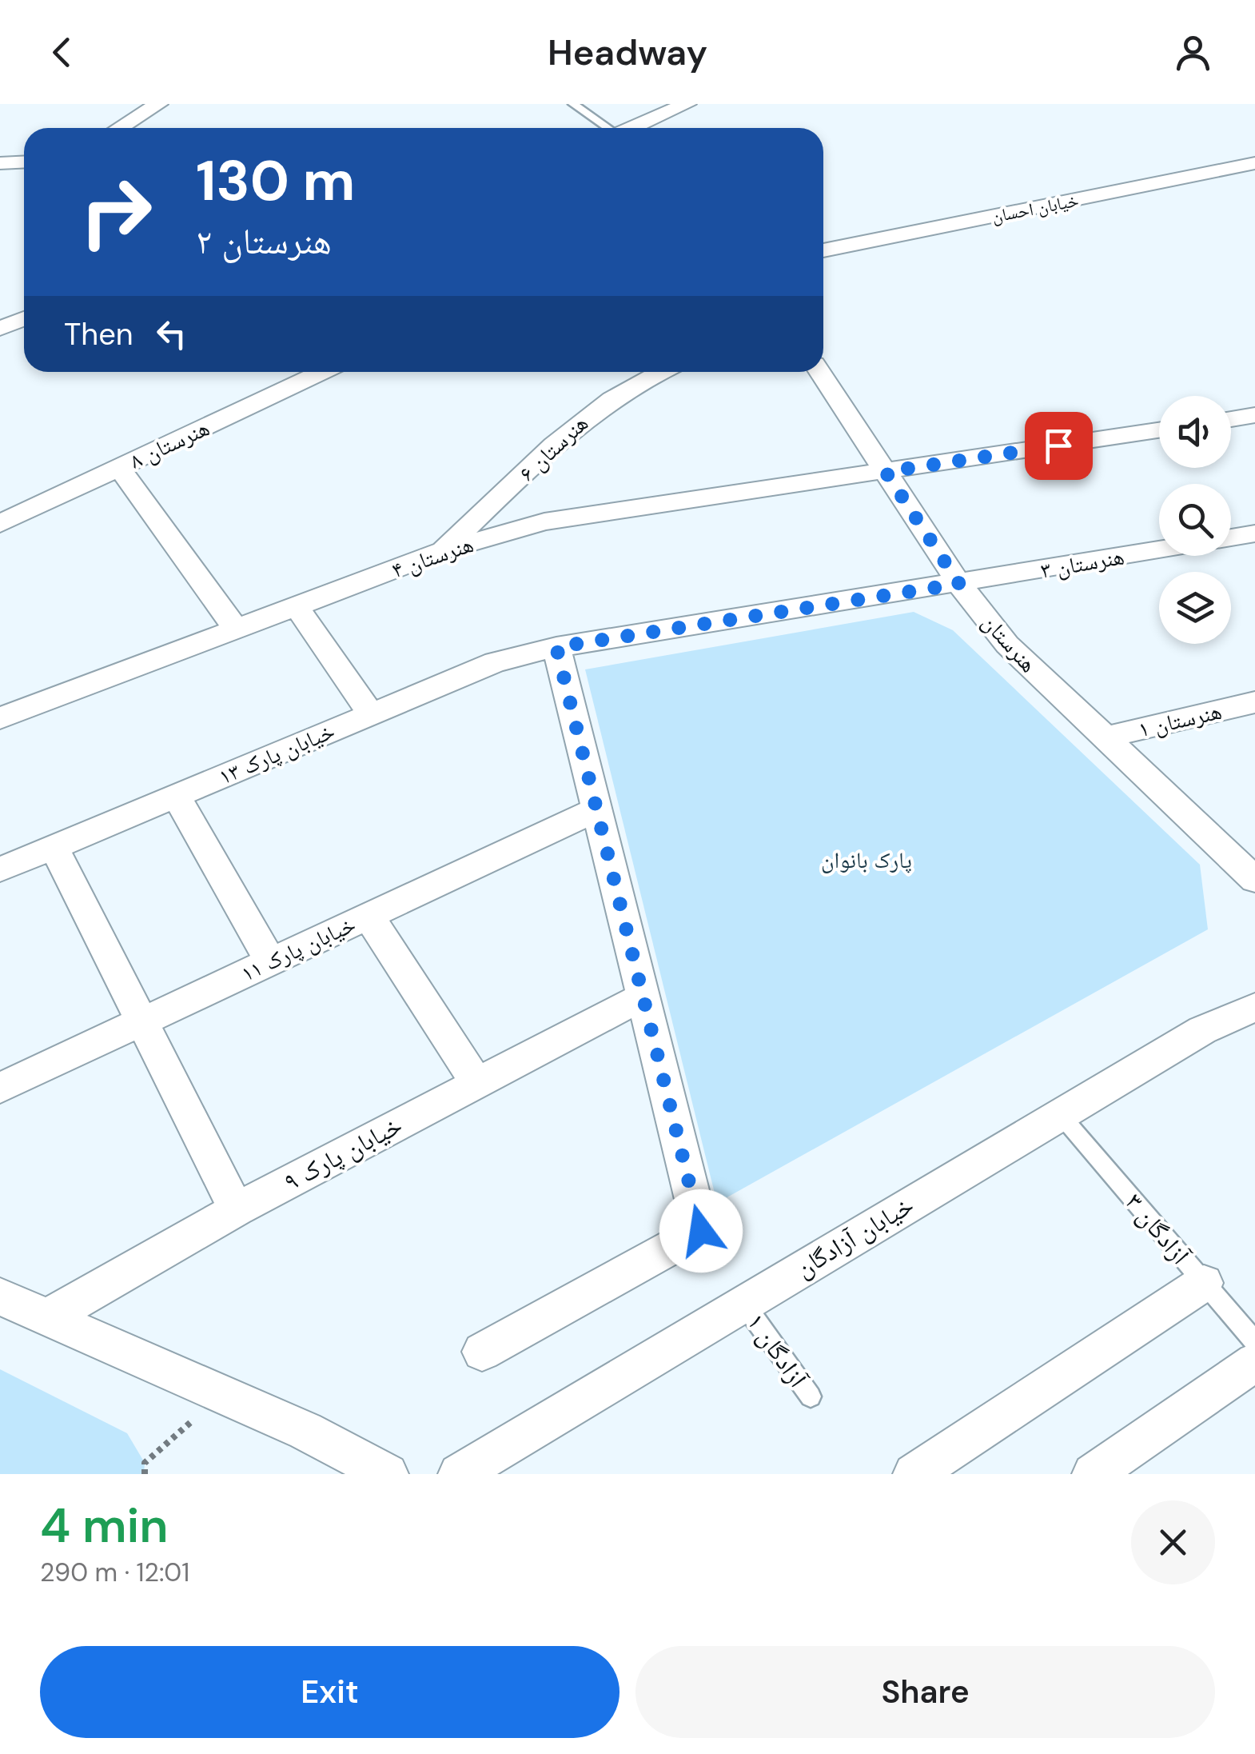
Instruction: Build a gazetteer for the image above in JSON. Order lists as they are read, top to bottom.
{
  "streets": {
    "street": [
      "خیابان احسان",
      "هنرستان ۸",
      "هنرستان ۶",
      "هنرستان ۴",
      "هنرستان ۳",
      "هنرستان",
      "هنرستان ۱",
      "خیابان پارک ۱۳",
      "خیابان پارک ۱۱",
      "خیابان پارک ۹",
      "خیابان آزادگان"
    ],
    "lane": ["آزادگان ۳", "آزادگان ۱"]
  },
  "crossings": [
    ["هنرستان ۶", "هنرستان ۴"],
    ["هنرستان ۴", "هنرستان"],
    ["هنرستان ۳", "هنرستان"],
    ["هنرستان ۳", "خیابان پارک ۱۳"],
    ["هنرستان", "هنرستان ۱"],
    ["آزادگان ۳", "خیابان آزادگان"],
    ["خیابان آزادگان", "آزادگان ۱"]
  ],
  "parks": ["پارک بانوان"],
  "page": {
    "header": "Headway",
    "turn": ["130 m", "هنرستان ۲"],
    "then": "Then",
    "heading": ["4 min", "290 m · 12:01"],
    "buttons": ["Exit", "Share"]
  }
}
